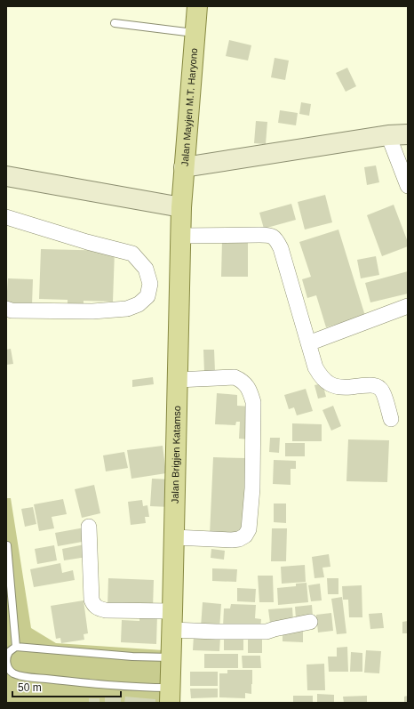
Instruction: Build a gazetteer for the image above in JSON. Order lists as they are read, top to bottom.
{
  "streets": {
    "main road": ["Jalan Mayjen M.T. Haryono", "Jalan Brigjen Katamso"]
  },
  "crossings": [
    ["Jalan Mayjen M.T. Haryono", "Jalan Brigjen Katamso"]
  ],
  "scale_bar": "50 m"
}
